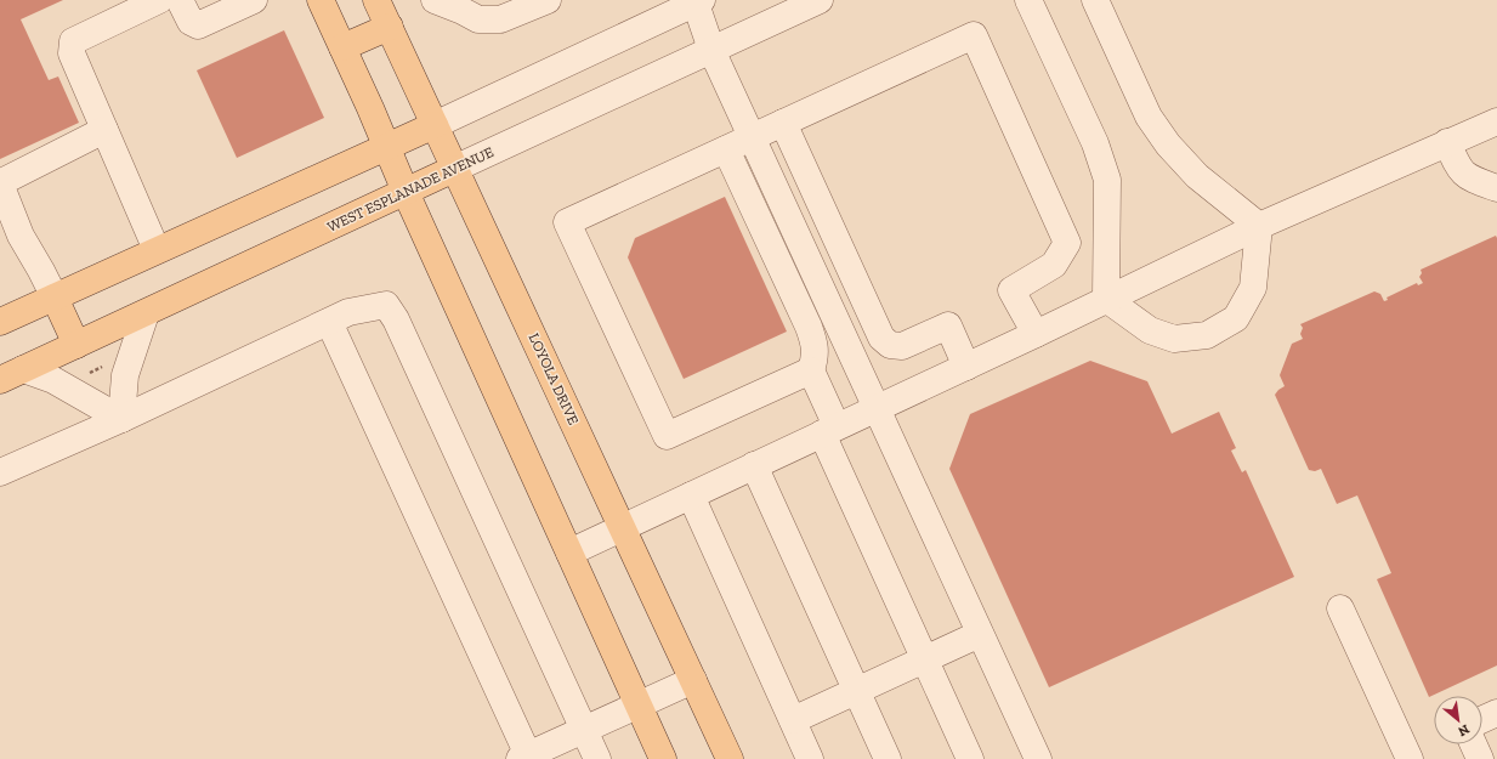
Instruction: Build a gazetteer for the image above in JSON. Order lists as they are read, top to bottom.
{
  "streets": {
    "main road": ["WEST ESPLANADE AVENUE", "LOYOLA DRIVE"]
  },
  "crossings": [
    ["WEST ESPLANADE AVENUE", "LOYOLA DRIVE"]
  ],
  "north": "bottom right"
}
